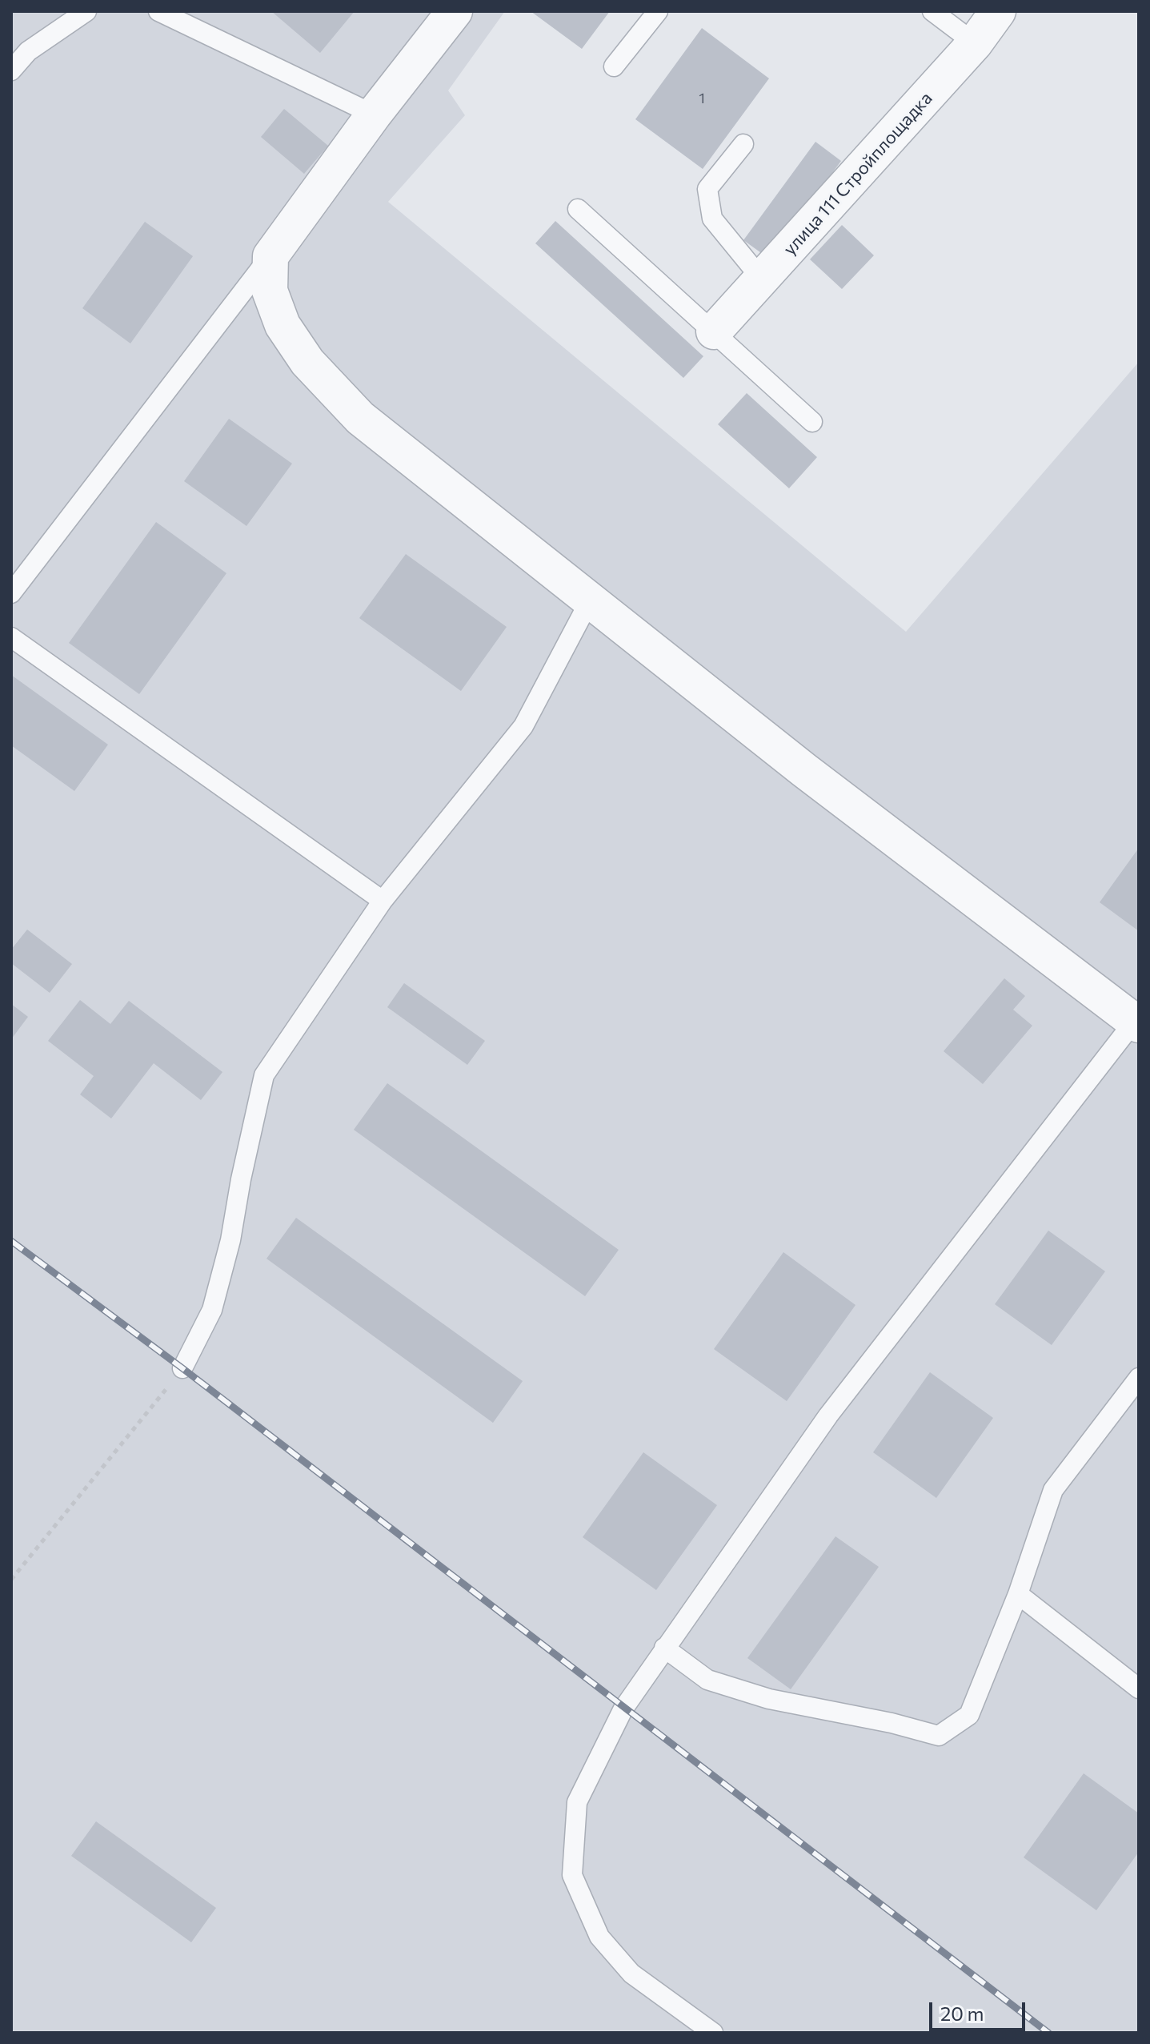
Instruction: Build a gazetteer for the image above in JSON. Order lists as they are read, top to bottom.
{
  "streets": {
    "street": ["улица 111 Стройплощадка"]
  },
  "house_numbers": ["1"],
  "scale_bar": "20 m"
}
